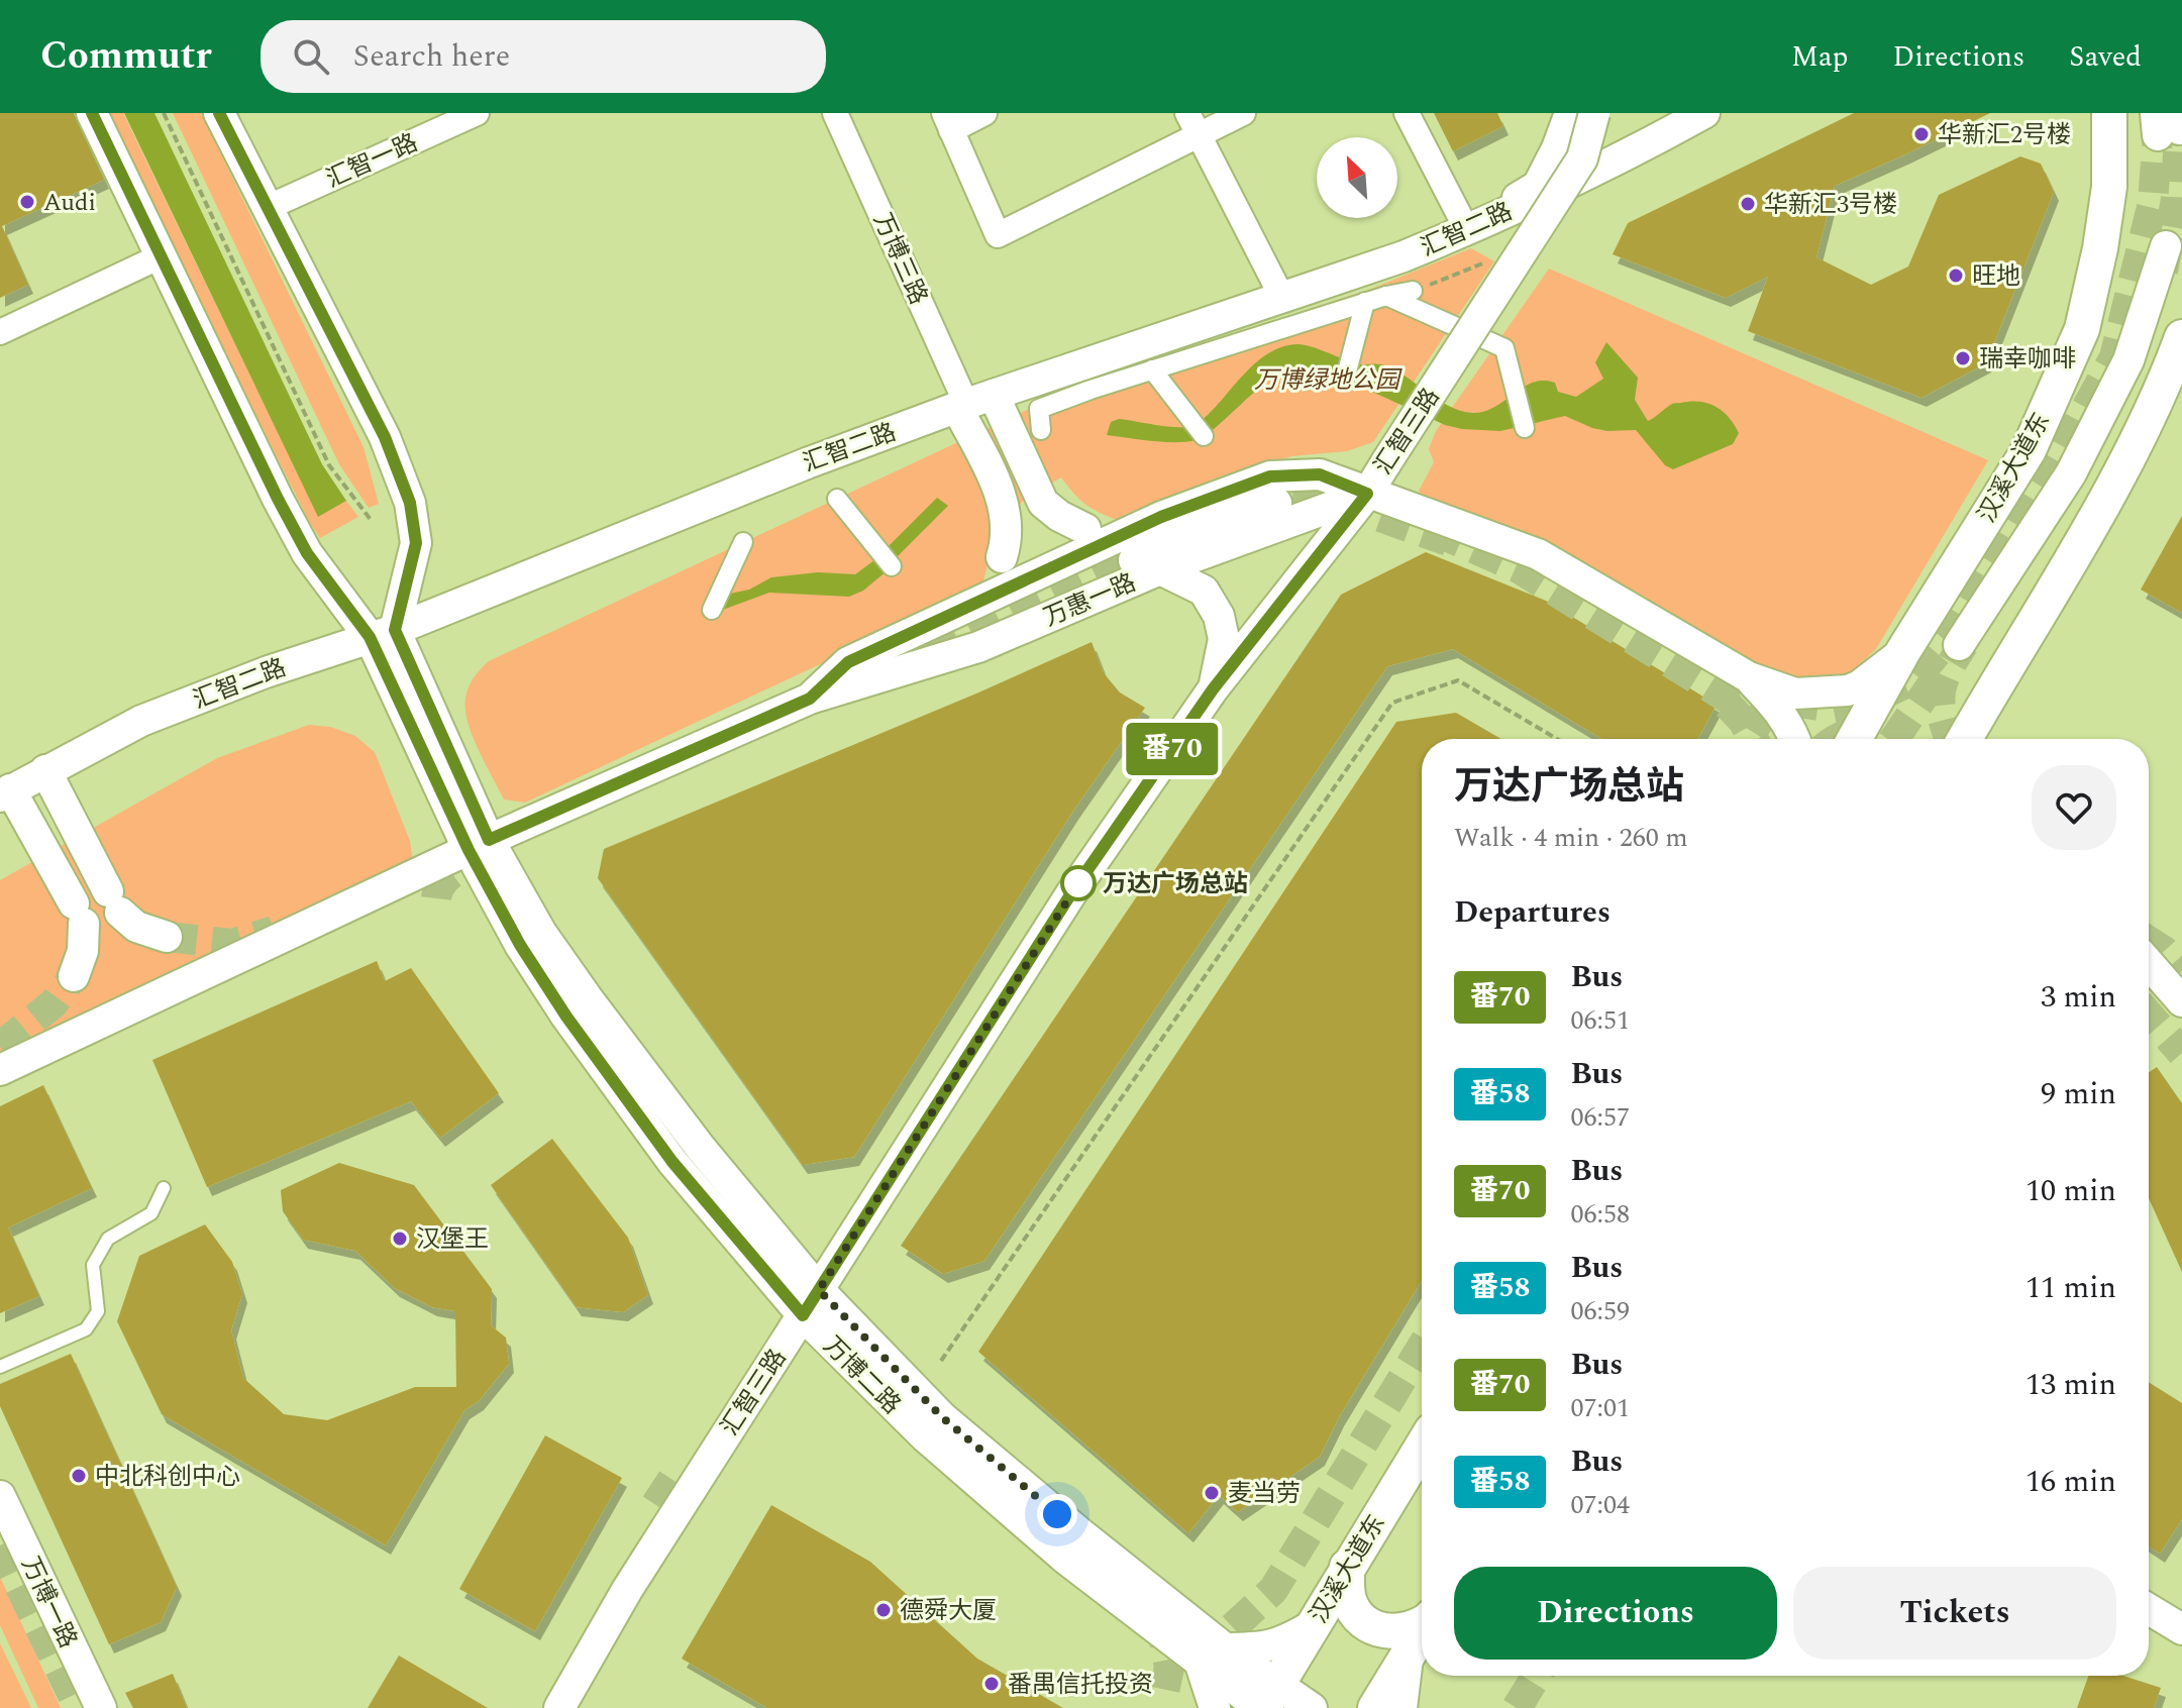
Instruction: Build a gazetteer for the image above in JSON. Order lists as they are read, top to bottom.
{
  "streets": {
    "main road": ["汉溪大道东"],
    "street": [
      "汇智一路",
      "汇智二路",
      "万博三路",
      "汇智三路",
      "万惠一路",
      "万博二路",
      "万博一路"
    ]
  },
  "crossings": [
    ["汇智二路", "万博三路"],
    ["汇智二路", "万博二路"],
    ["汇智三路", "万惠一路"],
    ["汇智三路", "万博二路"],
    ["汉溪大道东", "万博二路"],
    ["万惠一路", "万博二路"]
  ],
  "parks": ["万博绿地公园"],
  "places": [
    "华新汇2号楼",
    "Audi",
    "华新汇3号楼",
    "旺地",
    "瑞幸咖啡",
    "万达广场总站",
    "汉堡王",
    "中北科创中心",
    "麦当劳",
    "德舜大厦",
    "番禺信托投资"
  ],
  "lines": ["bus line 番70"],
  "north": "top left",
  "page": {
    "header": "Commutr",
    "search": "Search here",
    "nav": ["Map", "Directions", "Saved"],
    "on_map": "番70",
    "heading": [
      ["万达广场总站", "Walk · 4 min · 260 m"],
      "Departures"
    ],
    "list": [
      {
        "mark": "番70",
        "name": "Bus",
        "note": "06:51",
        "value": "3 min"
      },
      {
        "mark": "番58",
        "name": "Bus",
        "note": "06:57",
        "value": "9 min"
      },
      {
        "mark": "番70",
        "name": "Bus",
        "note": "06:58",
        "value": "10 min"
      },
      {
        "mark": "番58",
        "name": "Bus",
        "note": "06:59",
        "value": "11 min"
      },
      {
        "mark": "番70",
        "name": "Bus",
        "note": "07:01",
        "value": "13 min"
      },
      {
        "mark": "番58",
        "name": "Bus",
        "note": "07:04",
        "value": "16 min"
      }
    ],
    "buttons": ["Directions", "Tickets"]
  }
}
